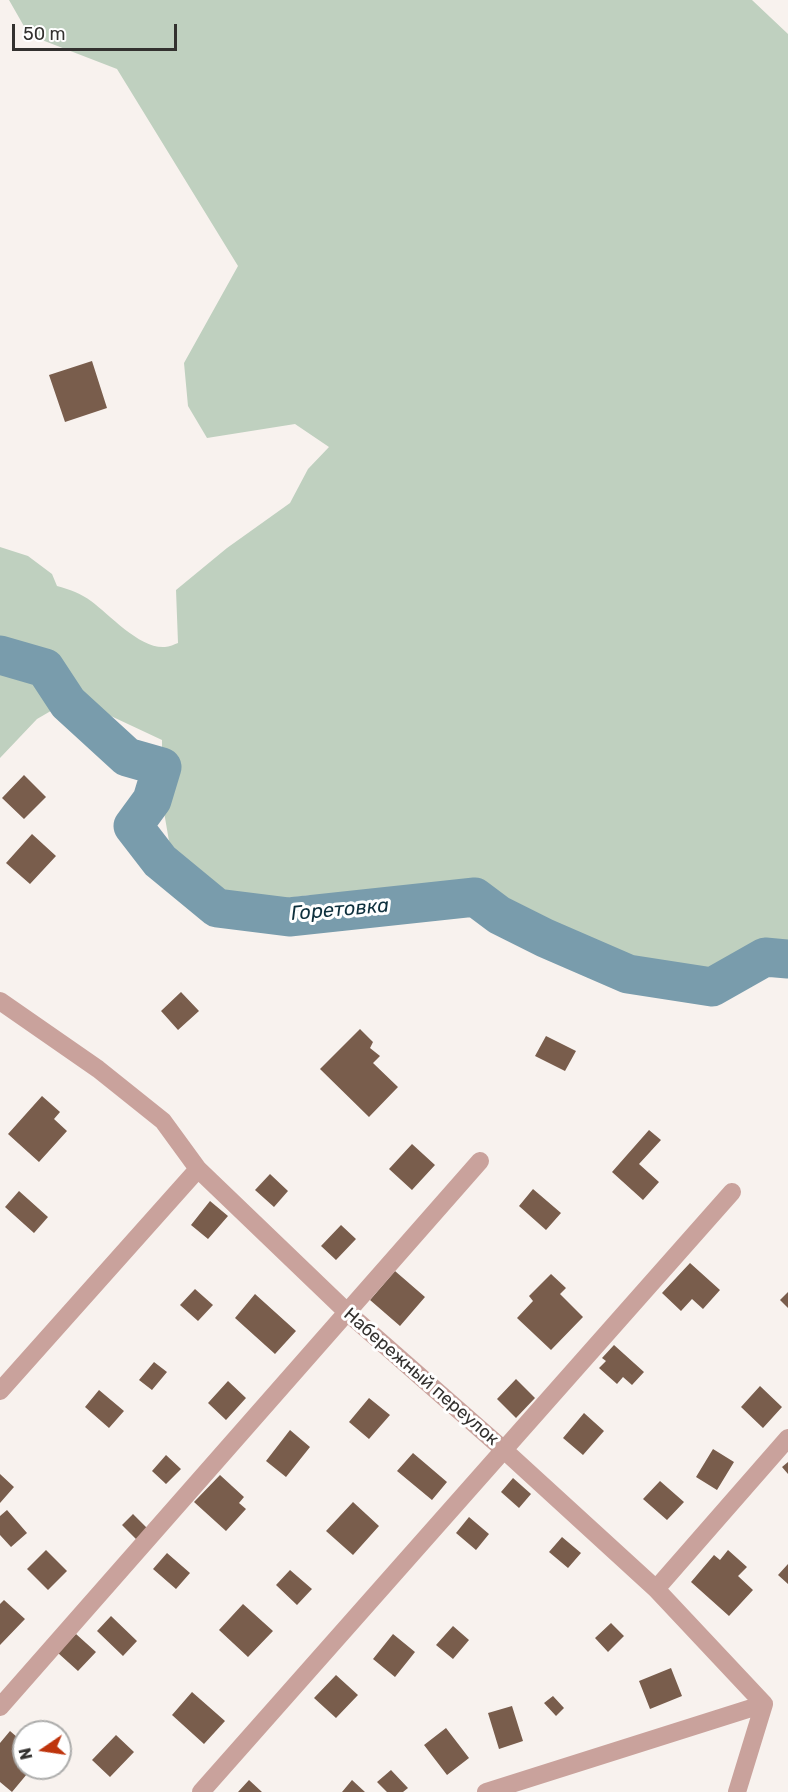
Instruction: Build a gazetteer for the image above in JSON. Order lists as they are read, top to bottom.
{
  "streets": {
    "street": ["Набережный переулок"]
  },
  "water": ["Горетовка"],
  "scale_bar": "50 m",
  "north": "left"
}
